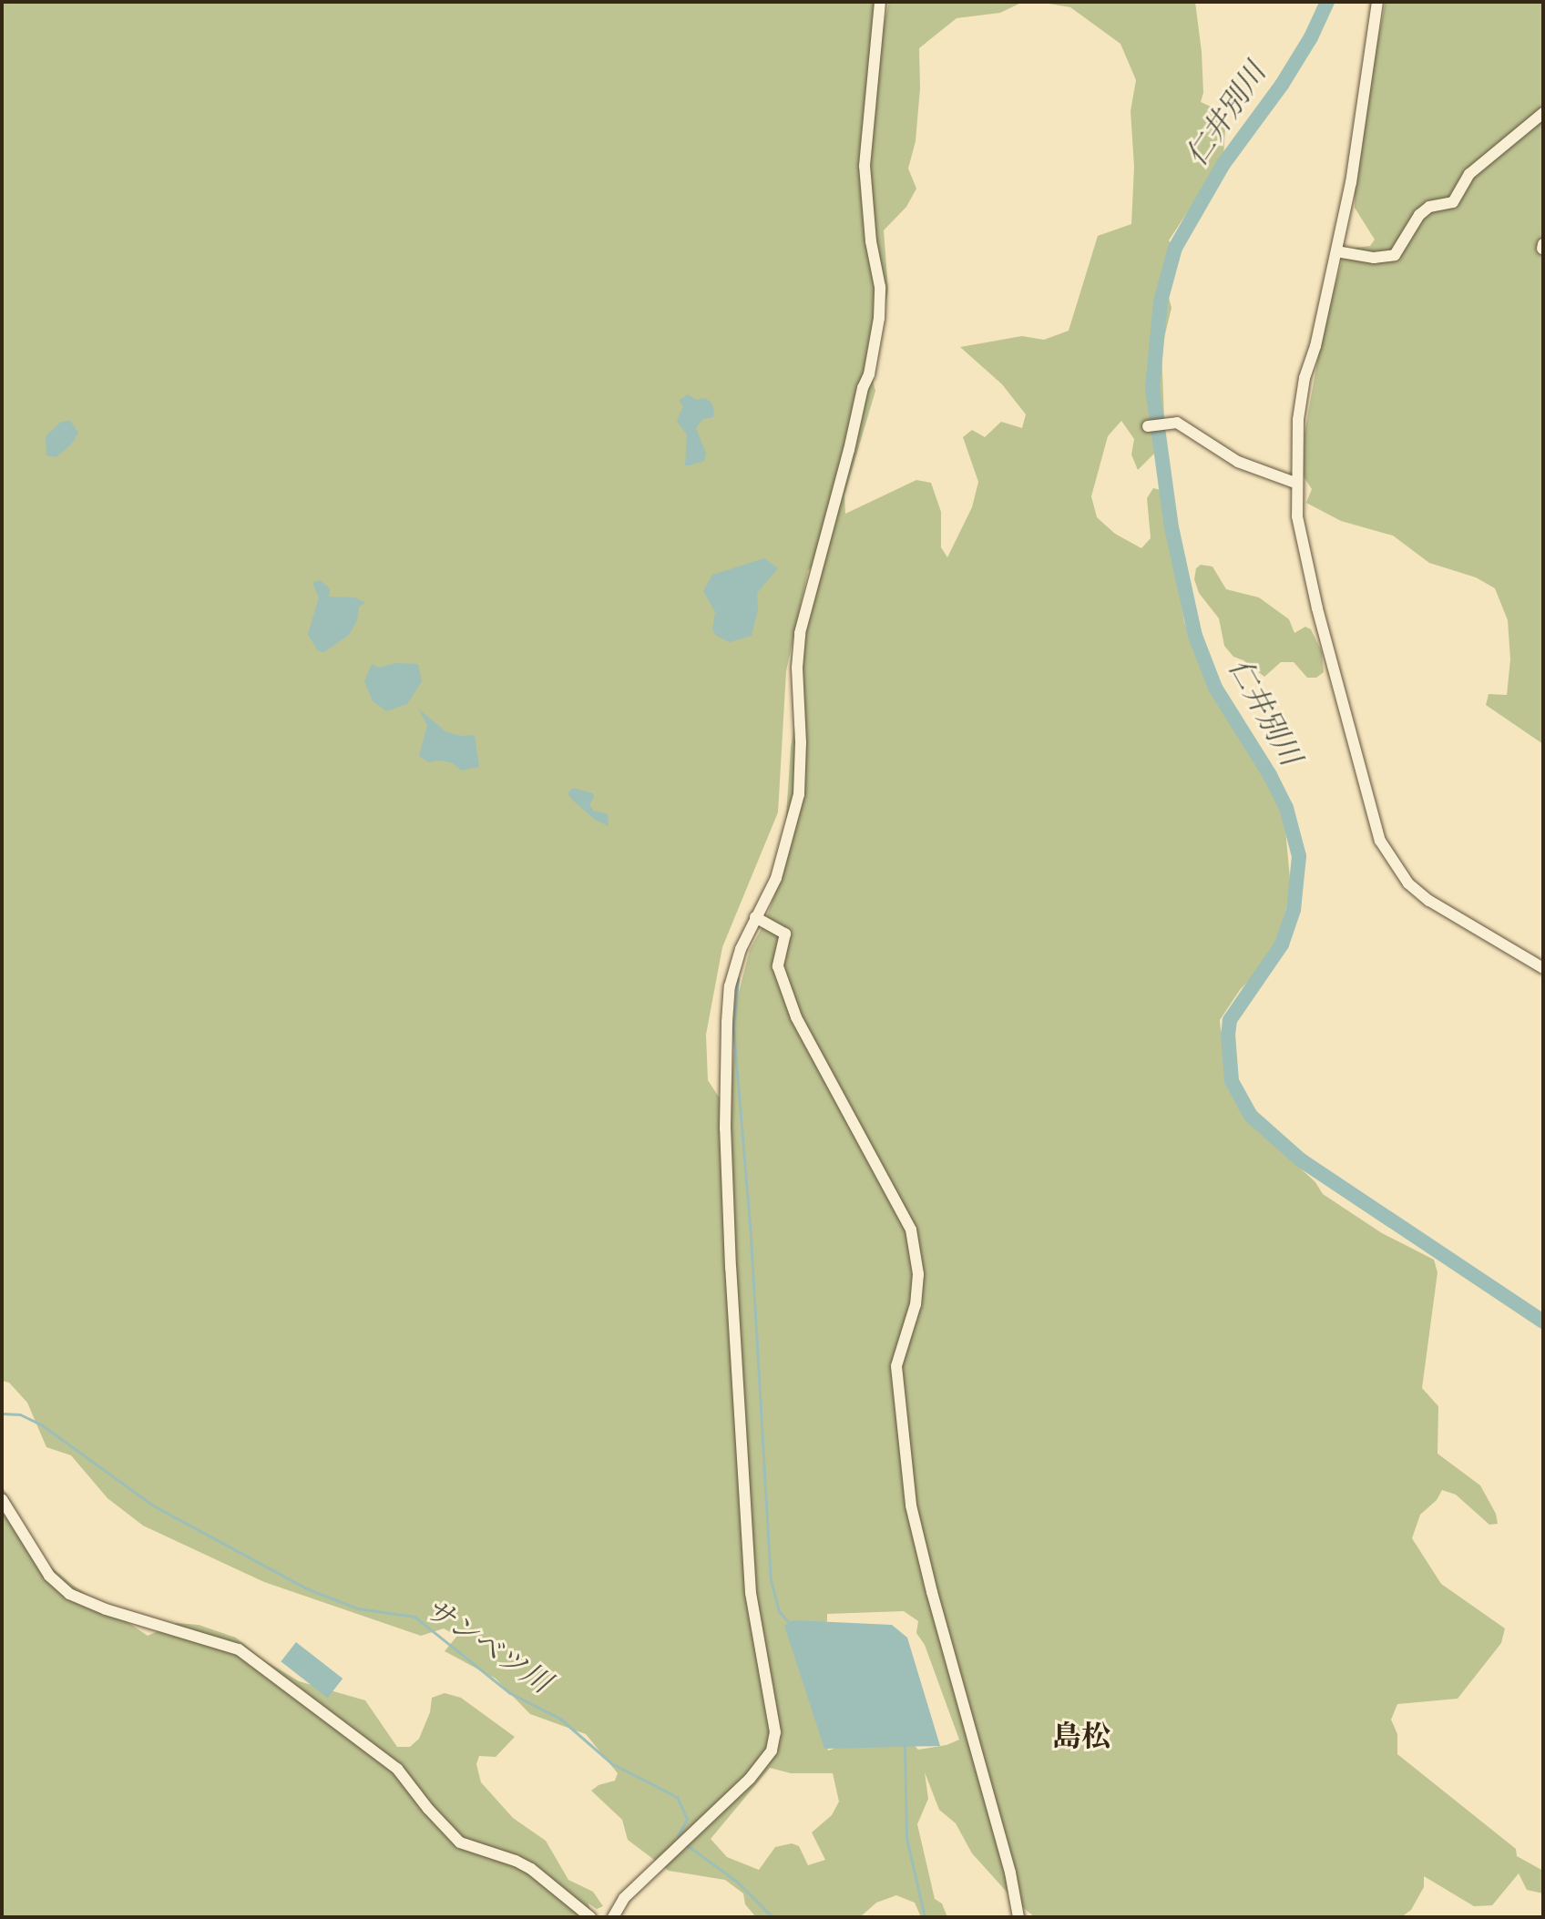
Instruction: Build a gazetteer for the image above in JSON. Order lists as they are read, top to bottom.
{
  "districts": ["島松"],
  "water": ["仁井別川", "サンベツ川"]
}
